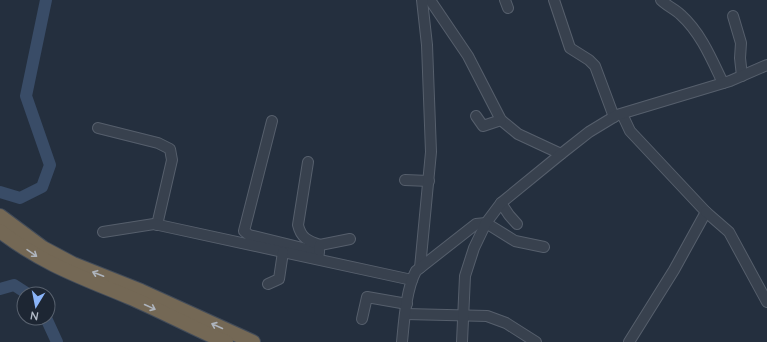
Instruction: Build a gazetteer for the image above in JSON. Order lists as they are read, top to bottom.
{
  "north": "bottom"
}
